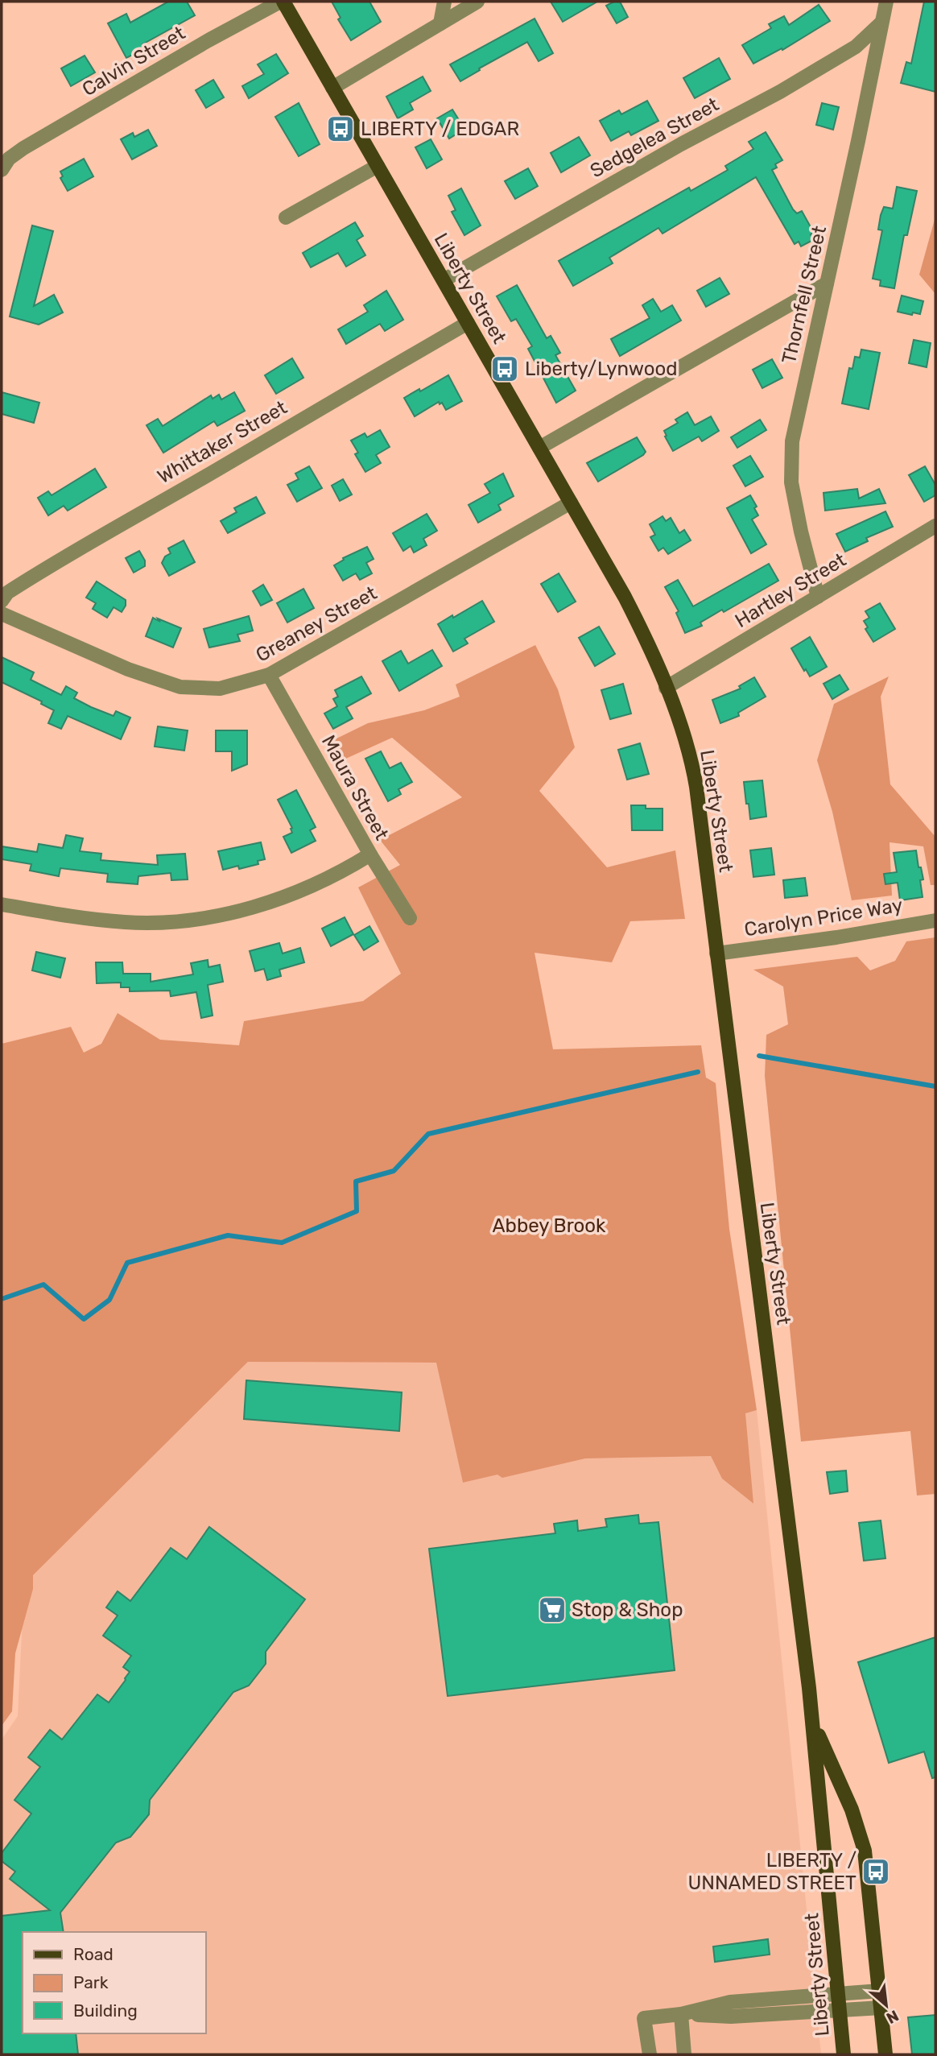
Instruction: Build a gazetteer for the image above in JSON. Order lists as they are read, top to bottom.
{
  "streets": {
    "main road": ["Liberty Street"],
    "street": [
      "Calvin Street",
      "Sedgelea Street",
      "Thornfell Street",
      "Whittaker Street",
      "Hartley Street",
      "Greaney Street",
      "Maura Street",
      "Carolyn Price Way"
    ]
  },
  "crossings": [
    ["Calvin Street", "Liberty Street"],
    ["Sedgelea Street", "Liberty Street"],
    ["Sedgelea Street", "Thornfell Street"],
    ["Liberty Street", "Whittaker Street"],
    ["Liberty Street", "Hartley Street"],
    ["Liberty Street", "Greaney Street"],
    ["Liberty Street", "Carolyn Price Way"],
    ["Thornfell Street", "Hartley Street"],
    ["Greaney Street", "Maura Street"]
  ],
  "parks": ["Abbey Brook"],
  "places": {
    "bus stop": ["LIBERTY / EDGAR", "Liberty/Lynwood", "LIBERTY / UNNAMED STREET"],
    "supermarket": ["Stop & Shop"]
  },
  "legend": ["Road", "Park", "Building"],
  "north": "bottom right"
}
